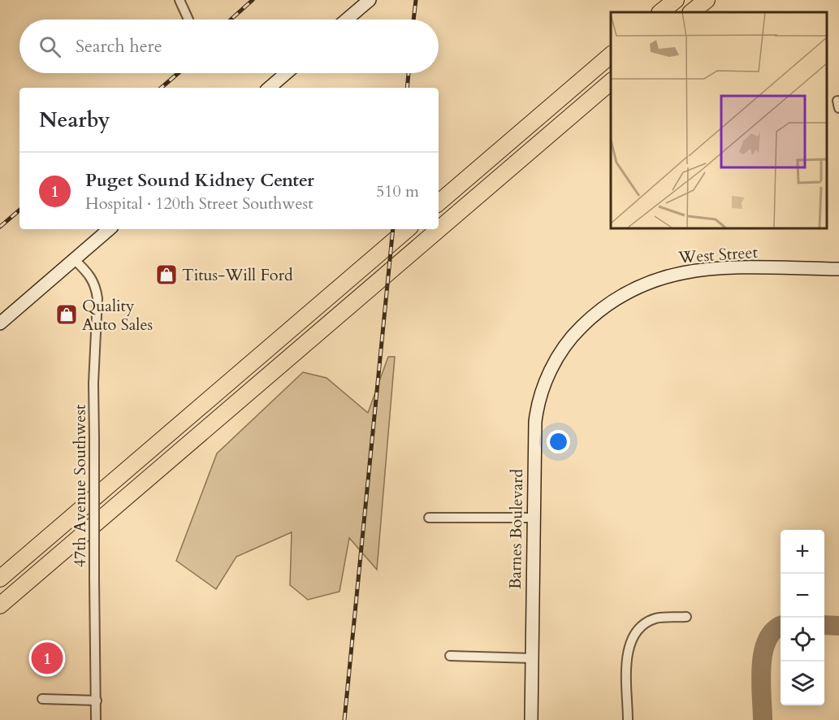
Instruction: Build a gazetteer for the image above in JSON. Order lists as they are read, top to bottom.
{
  "streets": {
    "street": ["West Street", "47th Avenue Southwest", "Barnes Boulevard"]
  },
  "crossings": [
    ["West Street", "Barnes Boulevard"]
  ],
  "places": {
    "shop": ["Titus-Will Ford", "Quality Auto Sales"]
  },
  "page": {
    "search": "Search here",
    "heading": "Nearby",
    "list": [
      {
        "mark": "1",
        "name": "Puget Sound Kidney Center",
        "note": "Hospital · 120th Street Southwest",
        "value": "510 m"
      }
    ],
    "map_buttons": ["+", "−"],
    "pins": "1"
  }
}
